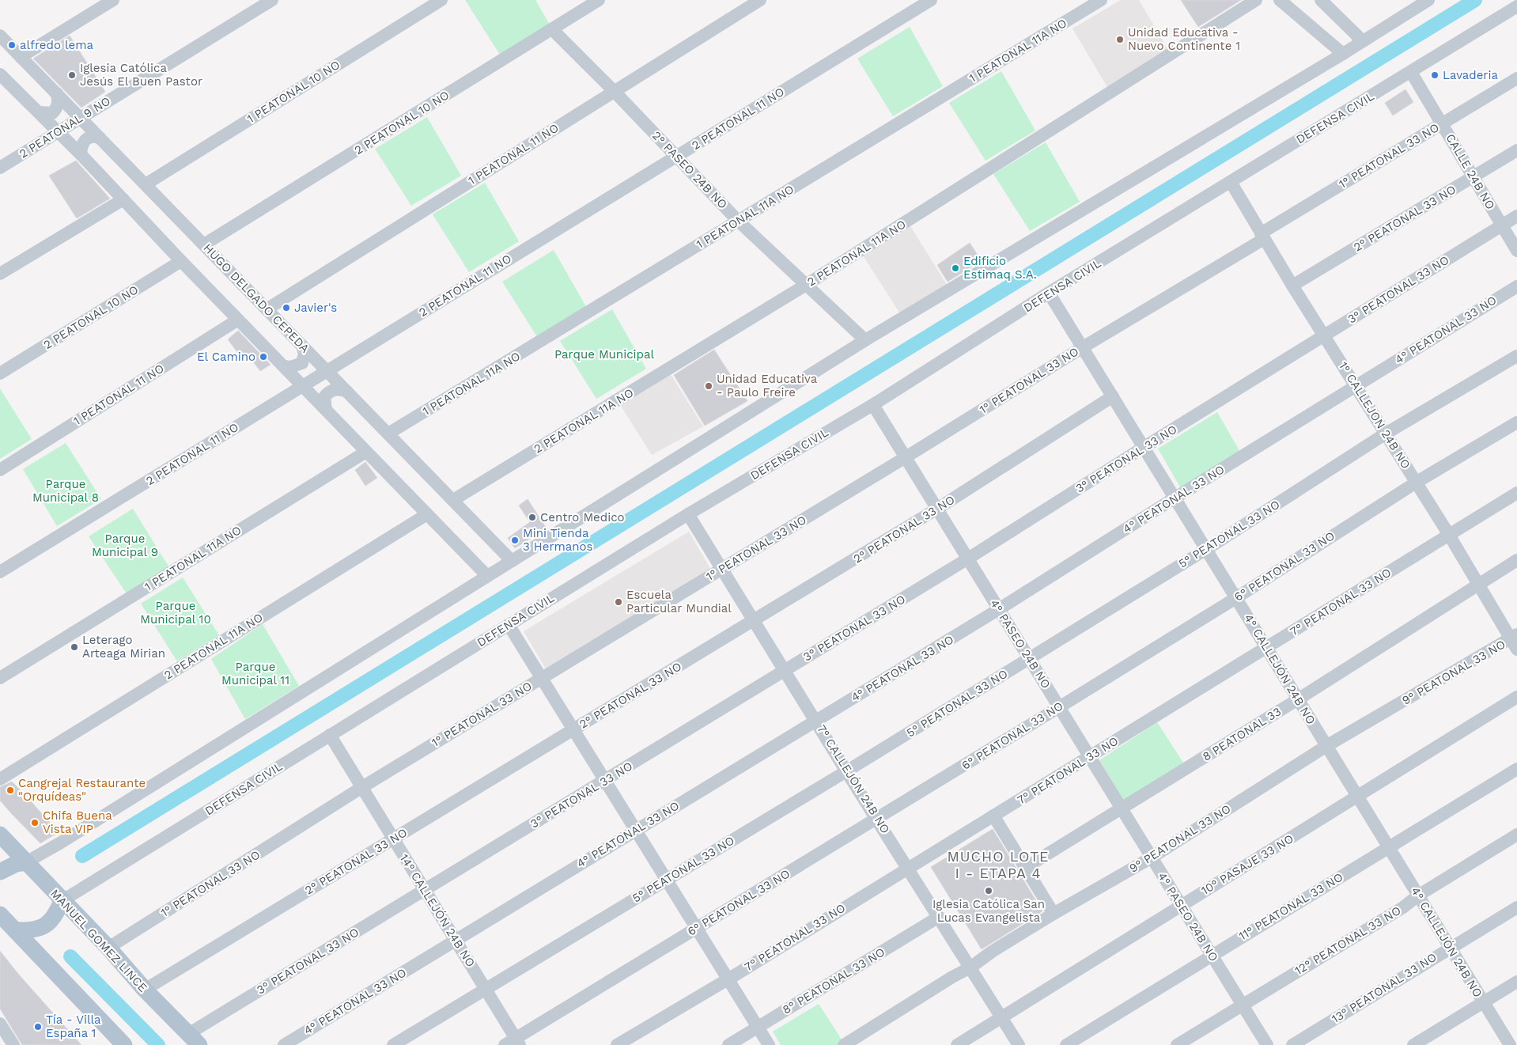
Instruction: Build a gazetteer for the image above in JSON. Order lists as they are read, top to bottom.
{
  "streets": {
    "main road": ["MANUEL GOMEZ LINCE"],
    "street": [
      "1 PEATONAL 11A NO",
      "1 PEATONAL 10 NO",
      "DEFENSA CIVIL",
      "2 PEATONAL 11 NO",
      "2 PEATONAL 10 NO",
      "2 PEATONAL 9 NO",
      "1 PEATONAL 11 NO",
      "1° PEATONAL 33 NO",
      "2° PASEO 24B NO",
      "CALLE 24B NO",
      "2° PEATONAL 33 NO",
      "2 PEATONAL 11A NO",
      "3° PEATONAL 33 NO",
      "HUGO DELGADO CEPEDA",
      "4° PEATONAL 33 NO",
      "1° CALLEJON 24B NO",
      "5° PEATONAL 33 NO",
      "6° PEATONAL 33 NO",
      "7° PEATONAL 33 NO",
      "4° PASEO 24B NO",
      "4° CALLEJÓN 24B NO",
      "9° PEATONAL 33 NO",
      "8 PEATONAL 33",
      "7° CALLEJÓN 24B NO",
      "10° PASAJE 33 NO",
      "11° PEATONAL 33 NO",
      "14° CALLEJÓN 24B NO",
      "12° PEATONAL 33 NO",
      "8° PEATONAL 33 NO",
      "13° PEATONAL 33 NO"
    ]
  },
  "crossings": [
    ["1 PEATONAL 11A NO", "2° PASEO 24B NO"],
    ["1 PEATONAL 11A NO", "HUGO DELGADO CEPEDA"],
    ["1 PEATONAL 10 NO", "HUGO DELGADO CEPEDA"],
    ["DEFENSA CIVIL", "CALLE 24B NO"],
    ["DEFENSA CIVIL", "1° CALLEJON 24B NO"],
    ["DEFENSA CIVIL", "4° PASEO 24B NO"],
    ["DEFENSA CIVIL", "4° CALLEJÓN 24B NO"],
    ["DEFENSA CIVIL", "7° CALLEJÓN 24B NO"],
    ["DEFENSA CIVIL", "14° CALLEJÓN 24B NO"],
    ["DEFENSA CIVIL", "MANUEL GOMEZ LINCE"],
    ["2 PEATONAL 11 NO", "2° PASEO 24B NO"],
    ["2 PEATONAL 11 NO", "HUGO DELGADO CEPEDA"],
    ["2 PEATONAL 10 NO", "2° PASEO 24B NO"],
    ["2 PEATONAL 10 NO", "HUGO DELGADO CEPEDA"],
    ["2 PEATONAL 9 NO", "HUGO DELGADO CEPEDA"],
    ["1 PEATONAL 11 NO", "2° PASEO 24B NO"],
    ["1 PEATONAL 11 NO", "HUGO DELGADO CEPEDA"],
    ["1° PEATONAL 33 NO", "CALLE 24B NO"],
    ["1° PEATONAL 33 NO", "1° CALLEJON 24B NO"],
    ["1° PEATONAL 33 NO", "4° PASEO 24B NO"],
    ["1° PEATONAL 33 NO", "4° CALLEJÓN 24B NO"],
    ["1° PEATONAL 33 NO", "7° CALLEJÓN 24B NO"],
    ["1° PEATONAL 33 NO", "14° CALLEJÓN 24B NO"],
    ["1° PEATONAL 33 NO", "MANUEL GOMEZ LINCE"],
    ["2° PASEO 24B NO", "2 PEATONAL 11A NO"],
    ["CALLE 24B NO", "2° PEATONAL 33 NO"],
    ["CALLE 24B NO", "3° PEATONAL 33 NO"],
    ["2° PEATONAL 33 NO", "1° CALLEJON 24B NO"],
    ["2° PEATONAL 33 NO", "4° PASEO 24B NO"],
    ["2° PEATONAL 33 NO", "4° CALLEJÓN 24B NO"],
    ["2° PEATONAL 33 NO", "7° CALLEJÓN 24B NO"],
    ["2° PEATONAL 33 NO", "14° CALLEJÓN 24B NO"],
    ["2° PEATONAL 33 NO", "MANUEL GOMEZ LINCE"],
    ["2 PEATONAL 11A NO", "HUGO DELGADO CEPEDA"],
    ["3° PEATONAL 33 NO", "1° CALLEJON 24B NO"],
    ["3° PEATONAL 33 NO", "4° PASEO 24B NO"],
    ["3° PEATONAL 33 NO", "4° CALLEJÓN 24B NO"],
    ["3° PEATONAL 33 NO", "7° CALLEJÓN 24B NO"],
    ["3° PEATONAL 33 NO", "14° CALLEJÓN 24B NO"],
    ["3° PEATONAL 33 NO", "MANUEL GOMEZ LINCE"],
    ["4° PEATONAL 33 NO", "1° CALLEJON 24B NO"],
    ["4° PEATONAL 33 NO", "4° PASEO 24B NO"],
    ["4° PEATONAL 33 NO", "4° CALLEJÓN 24B NO"],
    ["4° PEATONAL 33 NO", "7° CALLEJÓN 24B NO"],
    ["4° PEATONAL 33 NO", "14° CALLEJÓN 24B NO"],
    ["1° CALLEJON 24B NO", "5° PEATONAL 33 NO"],
    ["1° CALLEJON 24B NO", "6° PEATONAL 33 NO"],
    ["1° CALLEJON 24B NO", "7° PEATONAL 33 NO"],
    ["1° CALLEJON 24B NO", "9° PEATONAL 33 NO"],
    ["1° CALLEJON 24B NO", "8 PEATONAL 33"],
    ["5° PEATONAL 33 NO", "4° PASEO 24B NO"],
    ["5° PEATONAL 33 NO", "4° CALLEJÓN 24B NO"],
    ["5° PEATONAL 33 NO", "7° CALLEJÓN 24B NO"],
    ["5° PEATONAL 33 NO", "14° CALLEJÓN 24B NO"],
    ["6° PEATONAL 33 NO", "4° PASEO 24B NO"],
    ["6° PEATONAL 33 NO", "4° CALLEJÓN 24B NO"],
    ["6° PEATONAL 33 NO", "7° CALLEJÓN 24B NO"],
    ["6° PEATONAL 33 NO", "14° CALLEJÓN 24B NO"],
    ["7° PEATONAL 33 NO", "4° PASEO 24B NO"],
    ["7° PEATONAL 33 NO", "4° CALLEJÓN 24B NO"],
    ["7° PEATONAL 33 NO", "7° CALLEJÓN 24B NO"],
    ["4° PASEO 24B NO", "9° PEATONAL 33 NO"],
    ["4° PASEO 24B NO", "8 PEATONAL 33"],
    ["4° PASEO 24B NO", "10° PASAJE 33 NO"],
    ["4° PASEO 24B NO", "11° PEATONAL 33 NO"],
    ["4° PASEO 24B NO", "12° PEATONAL 33 NO"],
    ["4° CALLEJÓN 24B NO", "9° PEATONAL 33 NO"],
    ["4° CALLEJÓN 24B NO", "8 PEATONAL 33"],
    ["4° CALLEJÓN 24B NO", "10° PASAJE 33 NO"],
    ["4° CALLEJÓN 24B NO", "11° PEATONAL 33 NO"],
    ["4° CALLEJÓN 24B NO", "12° PEATONAL 33 NO"],
    ["4° CALLEJÓN 24B NO", "13° PEATONAL 33 NO"],
    ["9° PEATONAL 33 NO", "7° CALLEJÓN 24B NO"],
    ["7° CALLEJÓN 24B NO", "10° PASAJE 33 NO"],
    ["7° CALLEJÓN 24B NO", "8° PEATONAL 33 NO"]
  ],
  "districts": ["MUCHO LOTE I - ETAPA 4"],
  "parks": [
    "Parque Municipal",
    "Parque Municipal 8",
    "Parque Municipal 9",
    "Parque Municipal 10",
    "Parque Municipal 11"
  ],
  "places": [
    "Unidad Educativa - Nuevo Continente 1",
    "alfredo lema",
    "Iglesia Católica Jesús El Buen Pastor",
    "Lavaderia",
    "Edificio Estimaq S.A.",
    "Javier's",
    "El Camino",
    "Unidad Educativa - Paulo Freire",
    "Centro Medico",
    "Mini Tienda 3 Hermanos",
    "Escuela Particular Mundial",
    "Leterago Arteaga Mirian",
    "Cangrejal Restaurante \"Orquídeas\"",
    "Chifa Buena Vista VIP",
    "Iglesia Católica San Lucas Evangelista",
    "Tía - Villa España 1"
  ]
}
